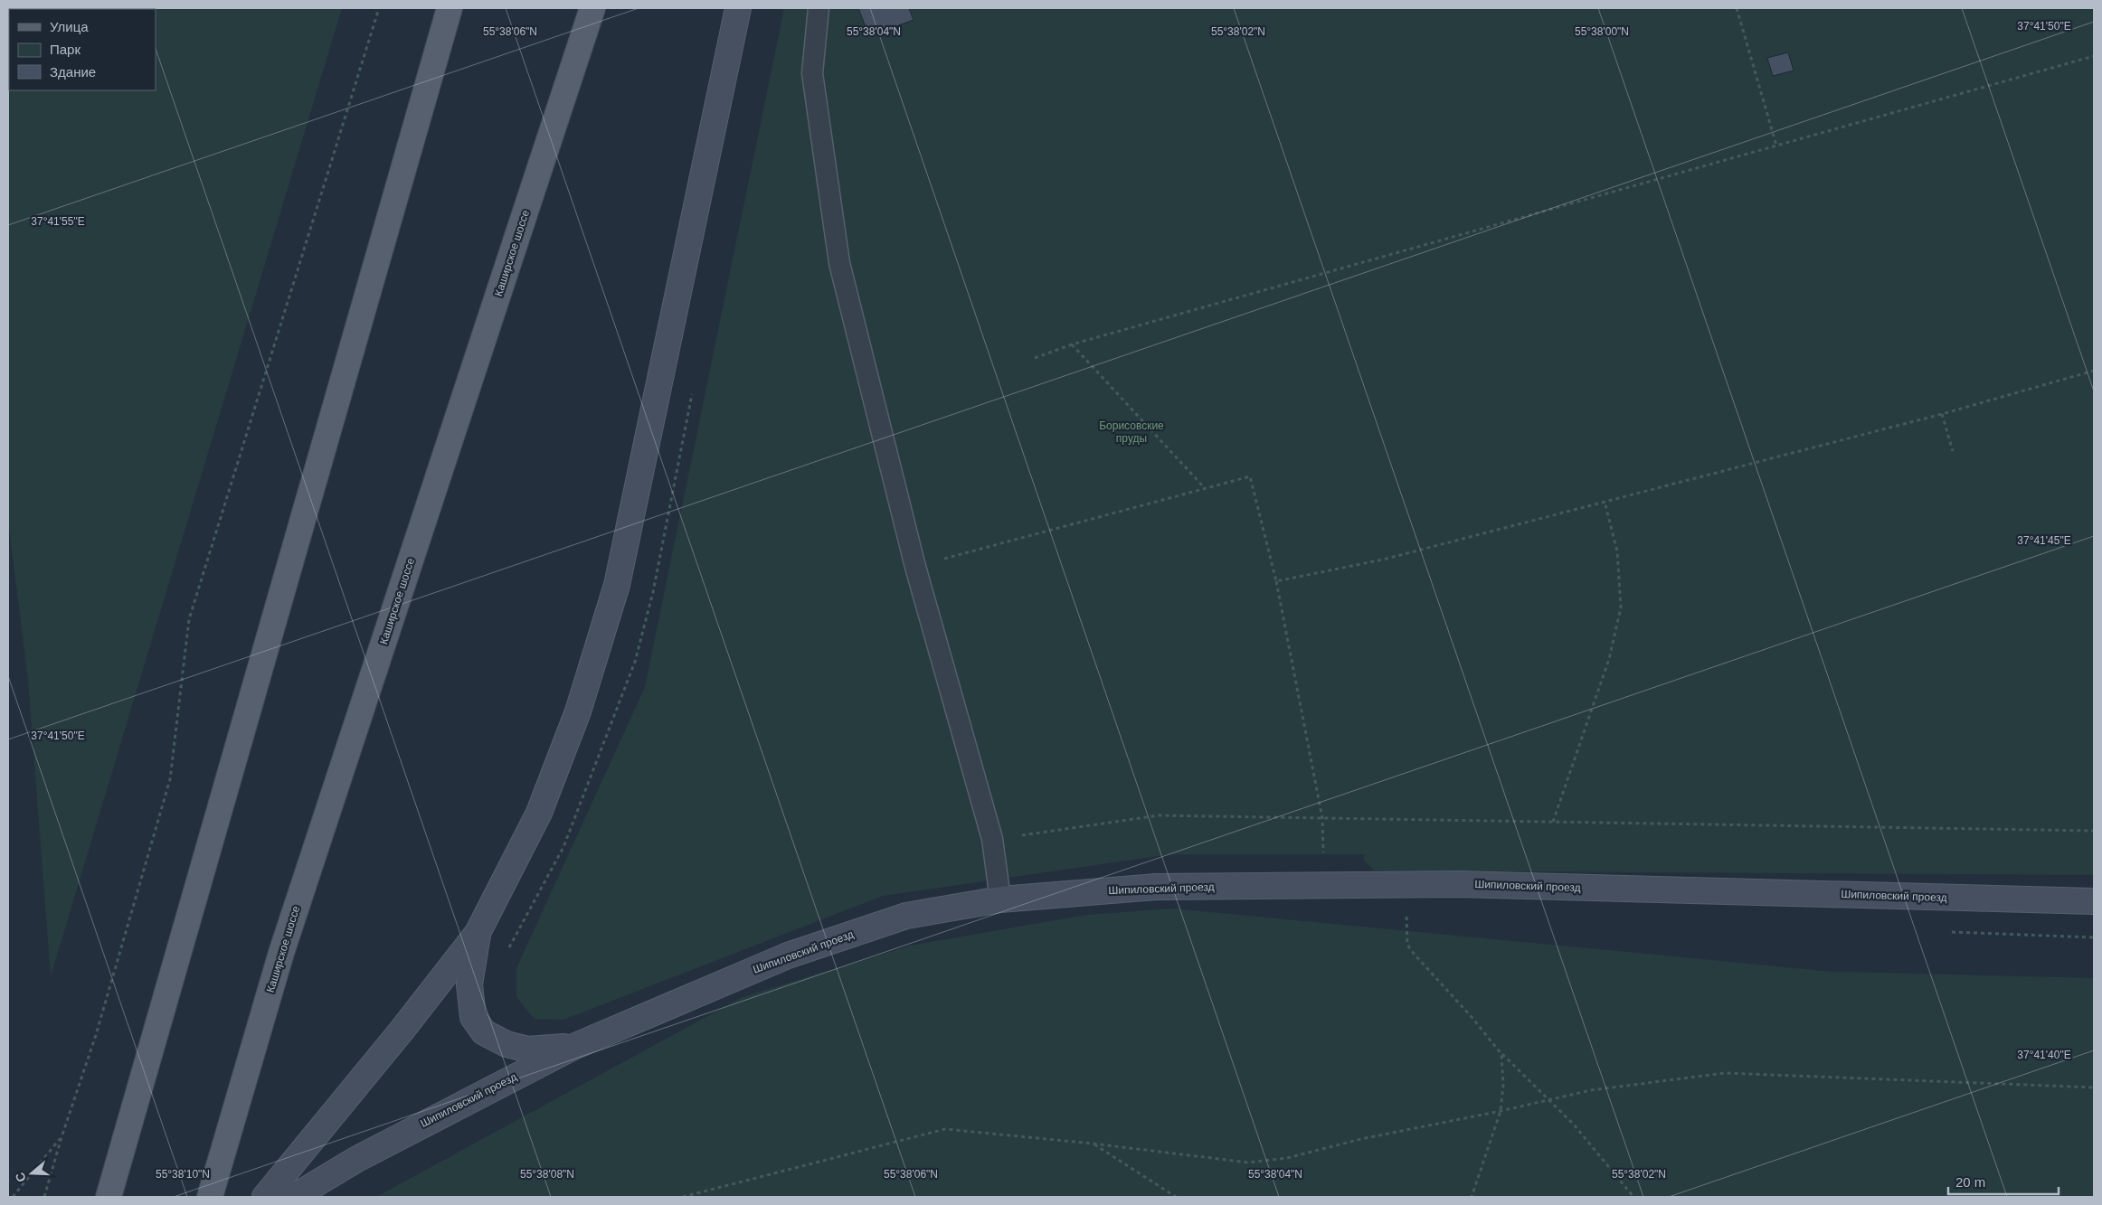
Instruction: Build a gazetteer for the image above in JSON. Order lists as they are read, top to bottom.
{
  "streets": {
    "main road": ["Каширское шоссе", "Шипиловский проезд"]
  },
  "parks": ["Борисовские пруды"],
  "legend": ["Улица", "Парк", "Здание"],
  "scale_bar": "20 m",
  "north": "left",
  "coordinates": [
    "37°41'50\"E",
    "55°38'06\"N",
    "55°38'04\"N",
    "55°38'02\"N",
    "55°38'00\"N",
    "37°41'55\"E",
    "37°41'45\"E",
    "37°41'40\"E",
    "55°38'10\"N",
    "55°38'08\"N"
  ]
}
